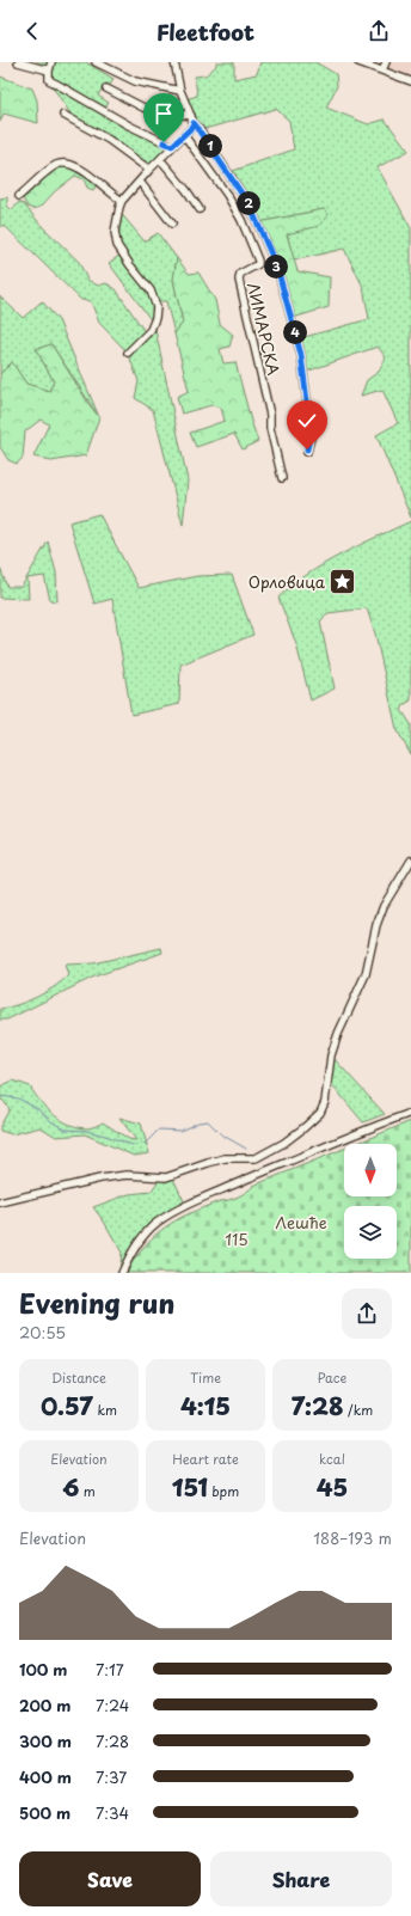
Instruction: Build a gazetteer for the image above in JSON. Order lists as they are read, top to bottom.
{
  "streets": {
    "street": ["ЛИМАРСКА"]
  },
  "parks": ["Лешће", "115"],
  "places": {
    "place": ["Орловица"]
  },
  "north": "bottom",
  "page": {
    "header": "Fleetfoot",
    "pins": [
      "1",
      "2",
      "3",
      "4"
    ],
    "heading": ["Evening run", "20:55"],
    "stats": [
      ["Distance", "0.57 km"],
      ["Time", "4:15"],
      ["Pace", "7:28 /km"],
      ["Elevation", "6 m"],
      ["Heart rate", "151 bpm"],
      ["kcal", "45"]
    ],
    "chart": ["Elevation", "188–193 m"],
    "list": [
      {
        "name": "100 m",
        "note": "7:17"
      },
      {
        "name": "200 m",
        "note": "7:24"
      },
      {
        "name": "300 m",
        "note": "7:28"
      },
      {
        "name": "400 m",
        "note": "7:37"
      },
      {
        "name": "500 m",
        "note": "7:34"
      }
    ],
    "buttons": ["Save", "Share"]
  }
}
